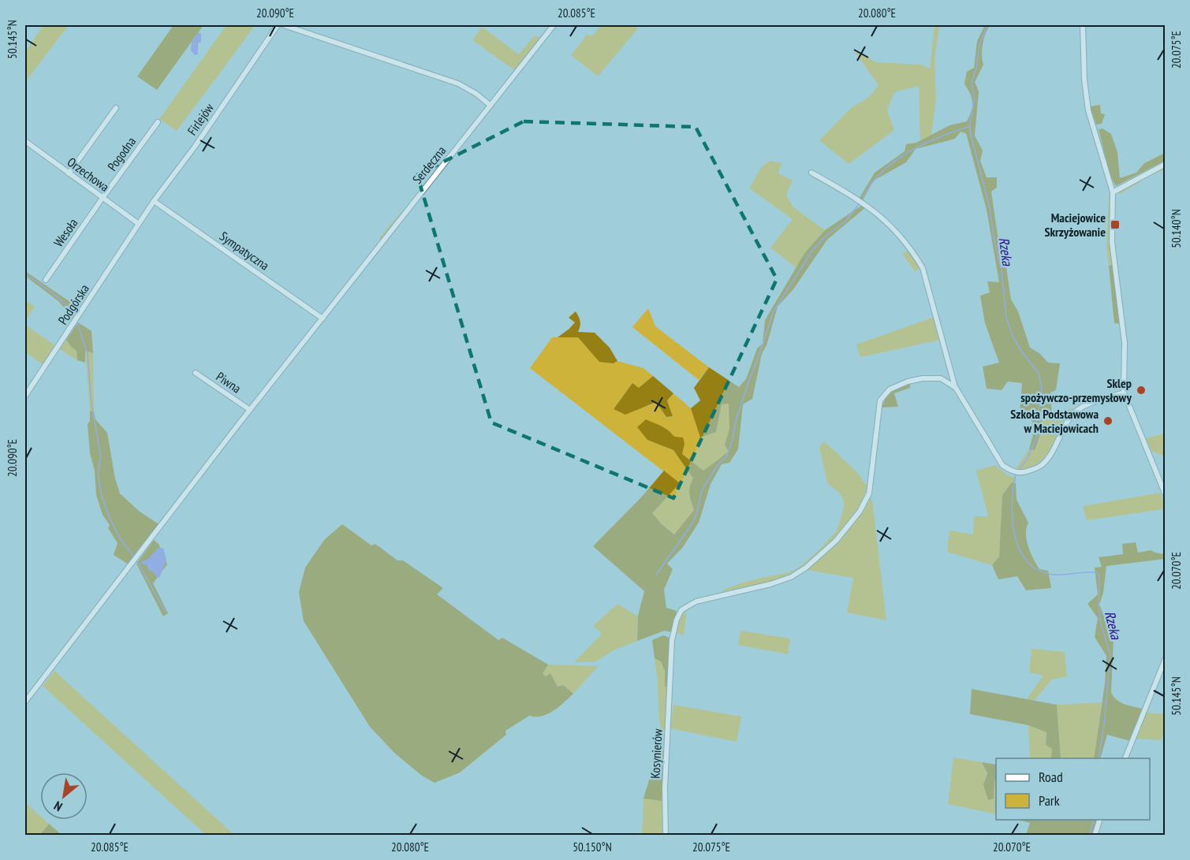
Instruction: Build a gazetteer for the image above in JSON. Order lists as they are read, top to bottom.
{
  "streets": {
    "street": [
      "Firlejów",
      "Pogodna",
      "Serdeczna",
      "Orzechowa",
      "Wesoła",
      "Sympatyczna",
      "Podgórska",
      "Piwna",
      "Kosynierów"
    ]
  },
  "crossings": [
    ["Firlejów", "Orzechowa"],
    ["Firlejów", "Sympatyczna"],
    ["Firlejów", "Podgórska"],
    ["Pogodna", "Orzechowa"],
    ["Pogodna", "Wesoła"],
    ["Serdeczna", "Sympatyczna"],
    ["Serdeczna", "Piwna"],
    ["Orzechowa", "Wesoła"],
    ["Orzechowa", "Podgórska"]
  ],
  "water": ["Rzeka"],
  "places": {
    "transit": ["Maciejowice Skrzyżowanie"],
    "other": ["Sklep spożywczo-przemysłowy", "Szkoła Podstawowa w Maciejowicach"]
  },
  "legend": ["Road", "Park"],
  "north": "bottom left",
  "coordinates": [
    "20.090°E",
    "20.085°E",
    "20.080°E",
    "50.145°N",
    "20.075°E",
    "50.140°N",
    "20.070°E",
    "50.150°N"
  ]
}
